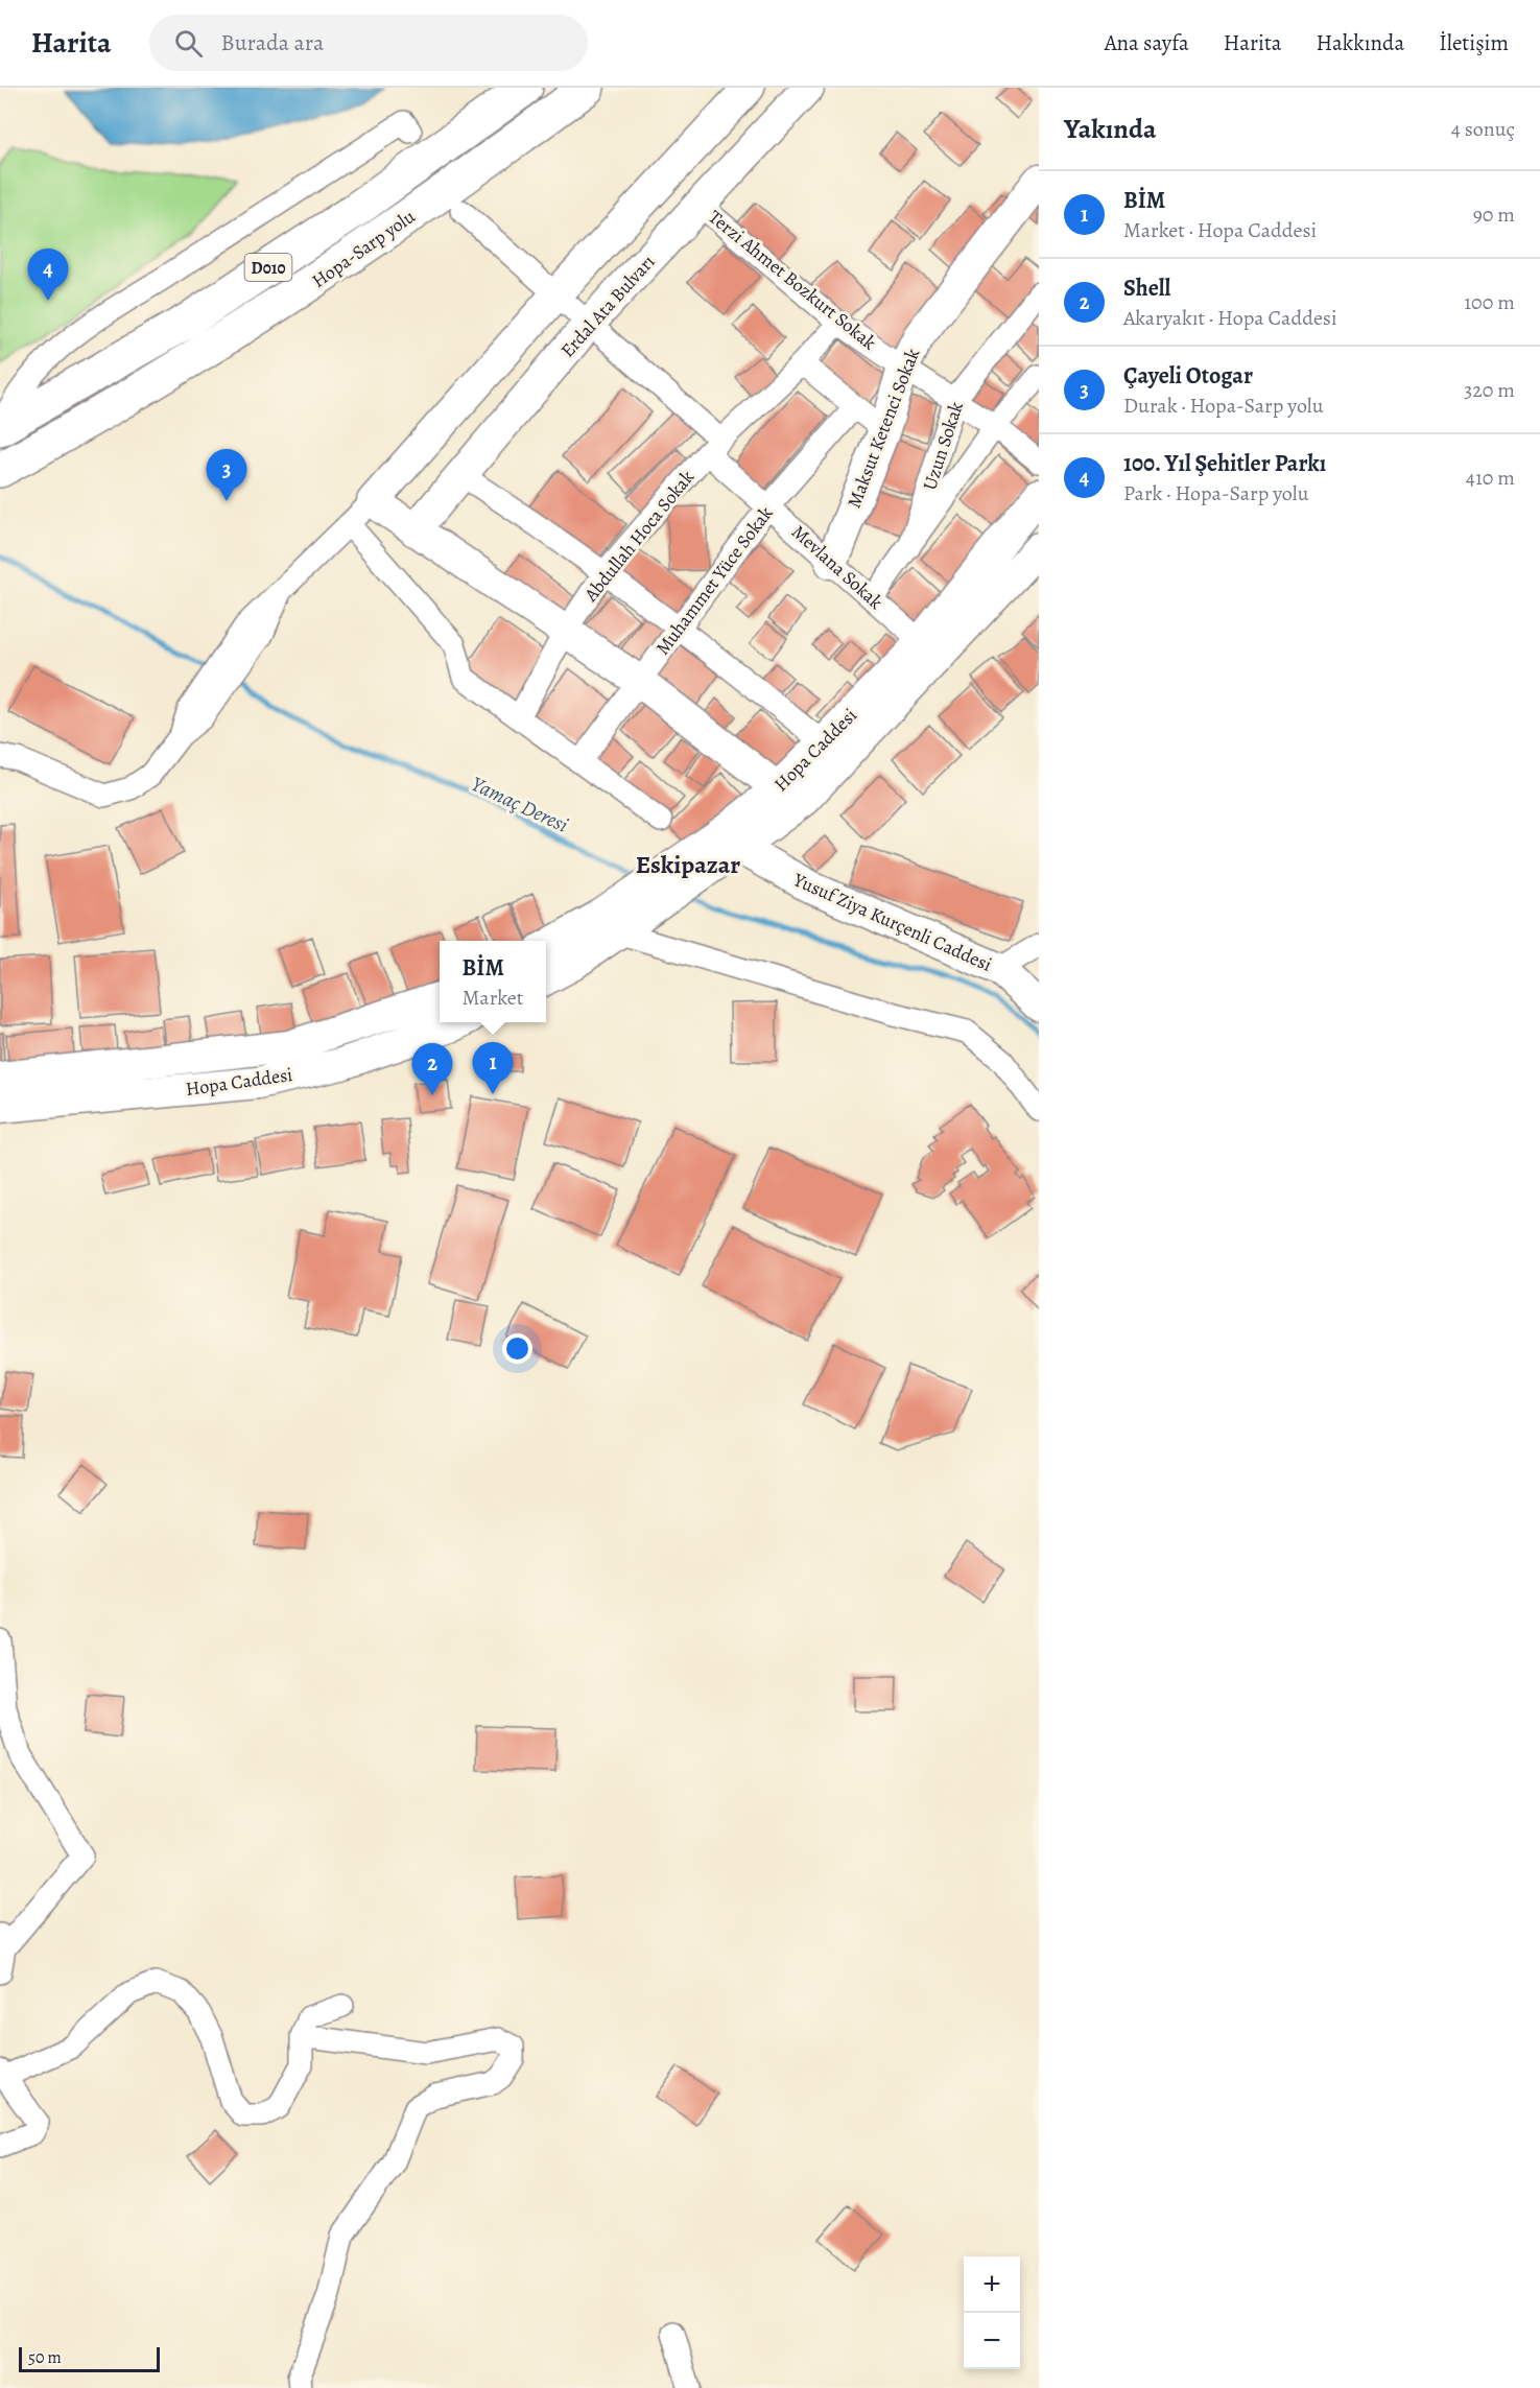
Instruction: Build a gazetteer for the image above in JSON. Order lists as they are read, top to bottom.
{
  "streets": {
    "highway": ["Hopa-Sarp yolu", "D010"],
    "street": [
      "Terzi Ahmet Bozkurt Sokak",
      "Erdal Ata Bulvarı",
      "Maksut Ketenci Sokak",
      "Uzun Sokak",
      "Abdullah Hoca Sokak",
      "Mevlana Sokak",
      "Muhammet Yüce Sokak",
      "Hopa Caddesi",
      "Yusuf Ziya Kurçenli Caddesi"
    ]
  },
  "crossings": [
    ["Terzi Ahmet Bozkurt Sokak", "Erdal Ata Bulvarı"],
    ["Terzi Ahmet Bozkurt Sokak", "Maksut Ketenci Sokak"],
    ["Terzi Ahmet Bozkurt Sokak", "Uzun Sokak"],
    ["Terzi Ahmet Bozkurt Sokak", "Abdullah Hoca Sokak"],
    ["Erdal Ata Bulvarı", "Mevlana Sokak"],
    ["Maksut Ketenci Sokak", "Mevlana Sokak"],
    ["Abdullah Hoca Sokak", "Mevlana Sokak"],
    ["Mevlana Sokak", "Muhammet Yüce Sokak"],
    ["Mevlana Sokak", "Hopa Caddesi"],
    ["Hopa Caddesi", "Yusuf Ziya Kurçenli Caddesi"]
  ],
  "districts": ["Eskipazar"],
  "water": ["Yamaç Deresi"],
  "scale_bar": "50 m",
  "page": {
    "header": "Harita",
    "search": "Burada ara",
    "nav": [
      "Ana sayfa",
      "Harita",
      "Hakkında",
      "İletişim"
    ],
    "heading": ["Yakında", "4 sonuç"],
    "list": [
      {
        "mark": "1",
        "name": "BİM",
        "note": "Market · Hopa Caddesi",
        "value": "90 m"
      },
      {
        "mark": "2",
        "name": "Shell",
        "note": "Akaryakıt · Hopa Caddesi",
        "value": "100 m"
      },
      {
        "mark": "3",
        "name": "Çayeli Otogar",
        "note": "Durak · Hopa-Sarp yolu",
        "value": "320 m"
      },
      {
        "mark": "4",
        "name": "100. Yıl Şehitler Parkı",
        "note": "Park · Hopa-Sarp yolu",
        "value": "410 m"
      }
    ],
    "pins": [
      "4",
      "3",
      "1",
      "2"
    ],
    "popup": ["BİM", "Market"],
    "map_buttons": ["+", "−"],
    "scale": "50 m"
  }
}
